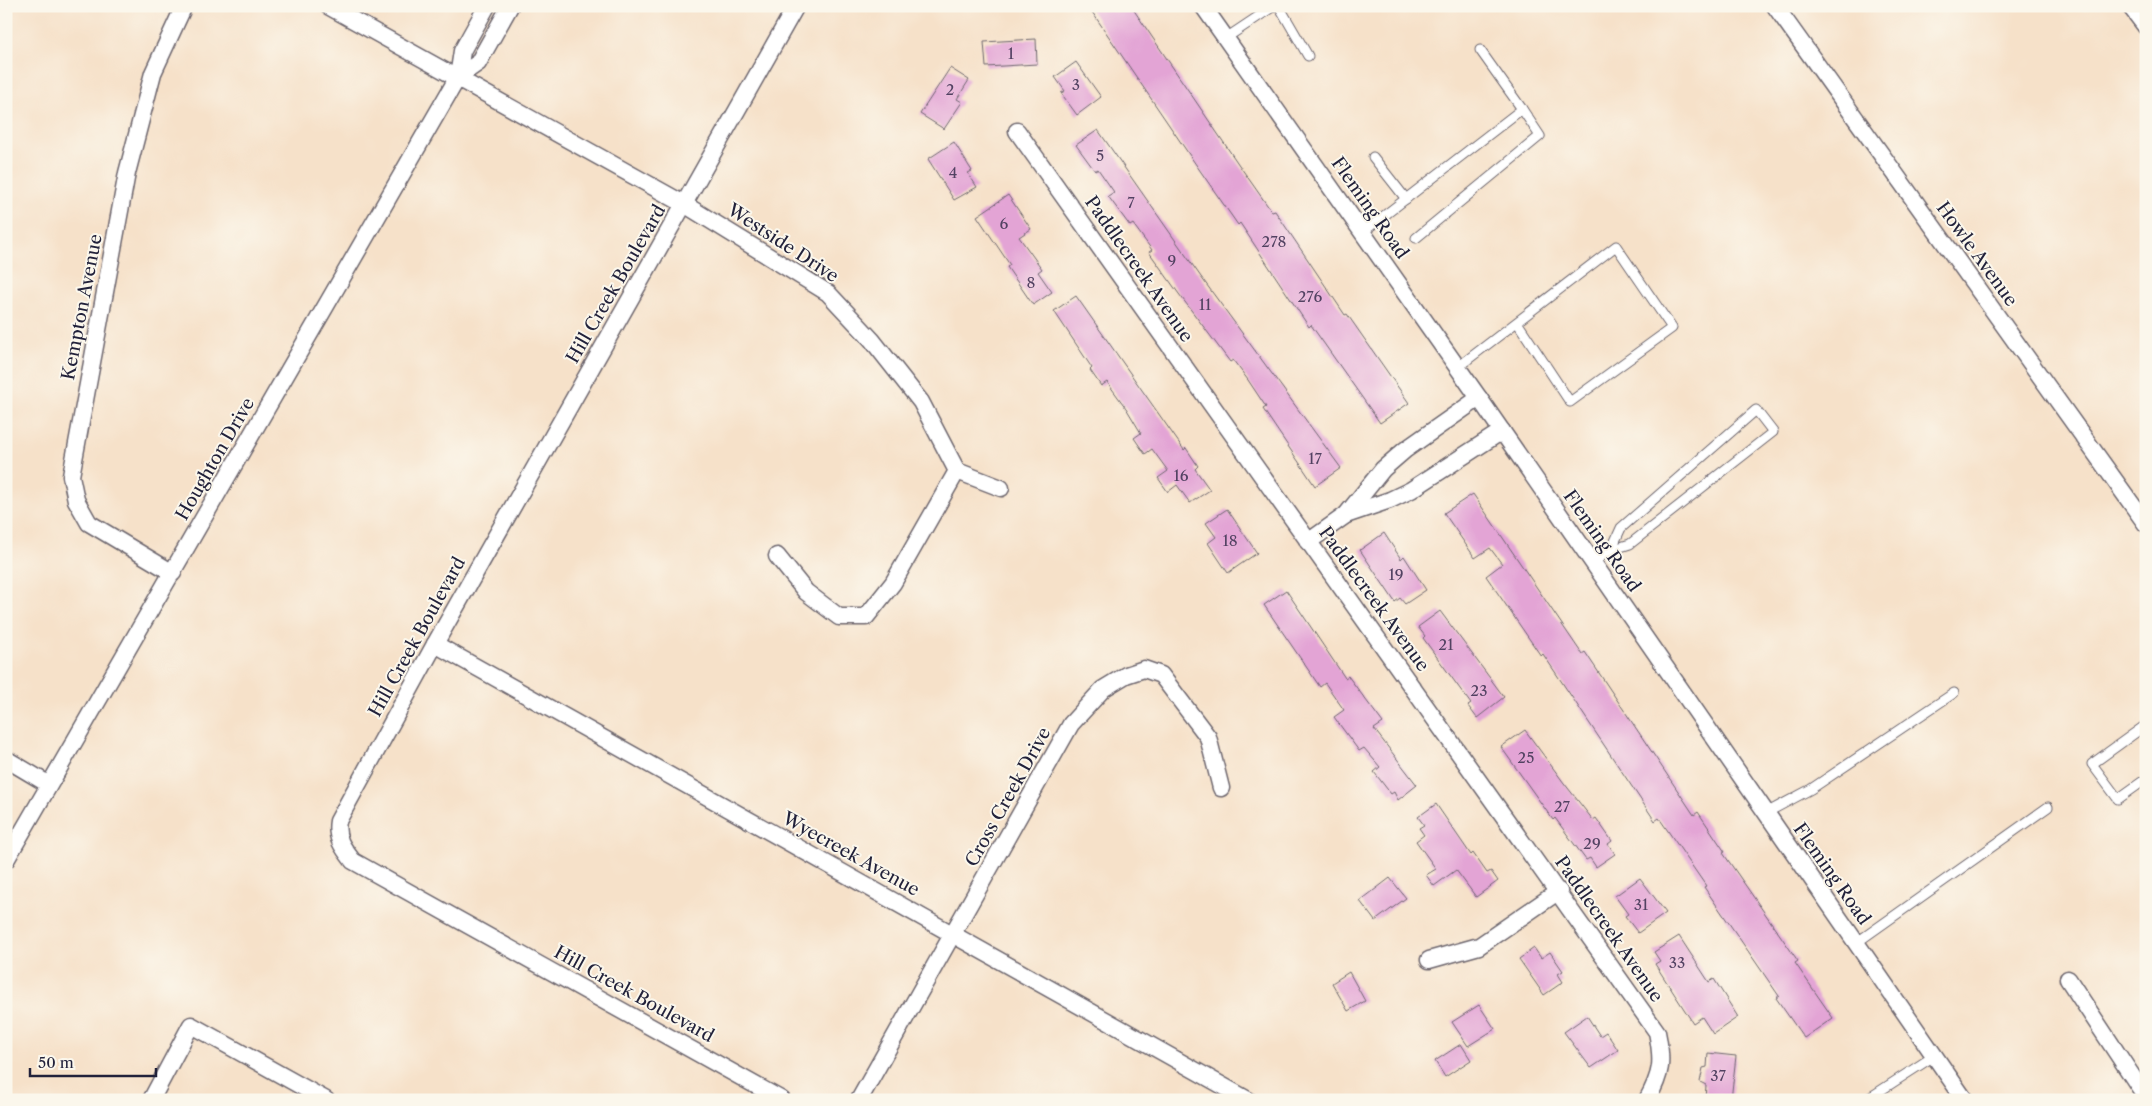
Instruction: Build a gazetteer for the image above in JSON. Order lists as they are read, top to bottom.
{
  "streets": {
    "street": [
      "Fleming Road",
      "Westside Drive",
      "Howle Avenue",
      "Paddlecreek Avenue",
      "Hill Creek Boulevard",
      "Kempton Avenue",
      "Houghton Drive",
      "Cross Creek Drive",
      "Wyecreek Avenue"
    ]
  },
  "crossings": [
    ["Westside Drive", "Hill Creek Boulevard"],
    ["Westside Drive", "Houghton Drive"],
    ["Hill Creek Boulevard", "Wyecreek Avenue"],
    ["Kempton Avenue", "Houghton Drive"],
    ["Cross Creek Drive", "Wyecreek Avenue"]
  ],
  "house_numbers": [
    "1",
    "3",
    "2",
    "5",
    "4",
    "7",
    "6",
    "278",
    "9",
    "8",
    "276",
    "11",
    "17",
    "16",
    "18",
    "19",
    "21",
    "23",
    "25",
    "27",
    "29",
    "31",
    "33",
    "37"
  ],
  "scale_bar": "50 m"
}
